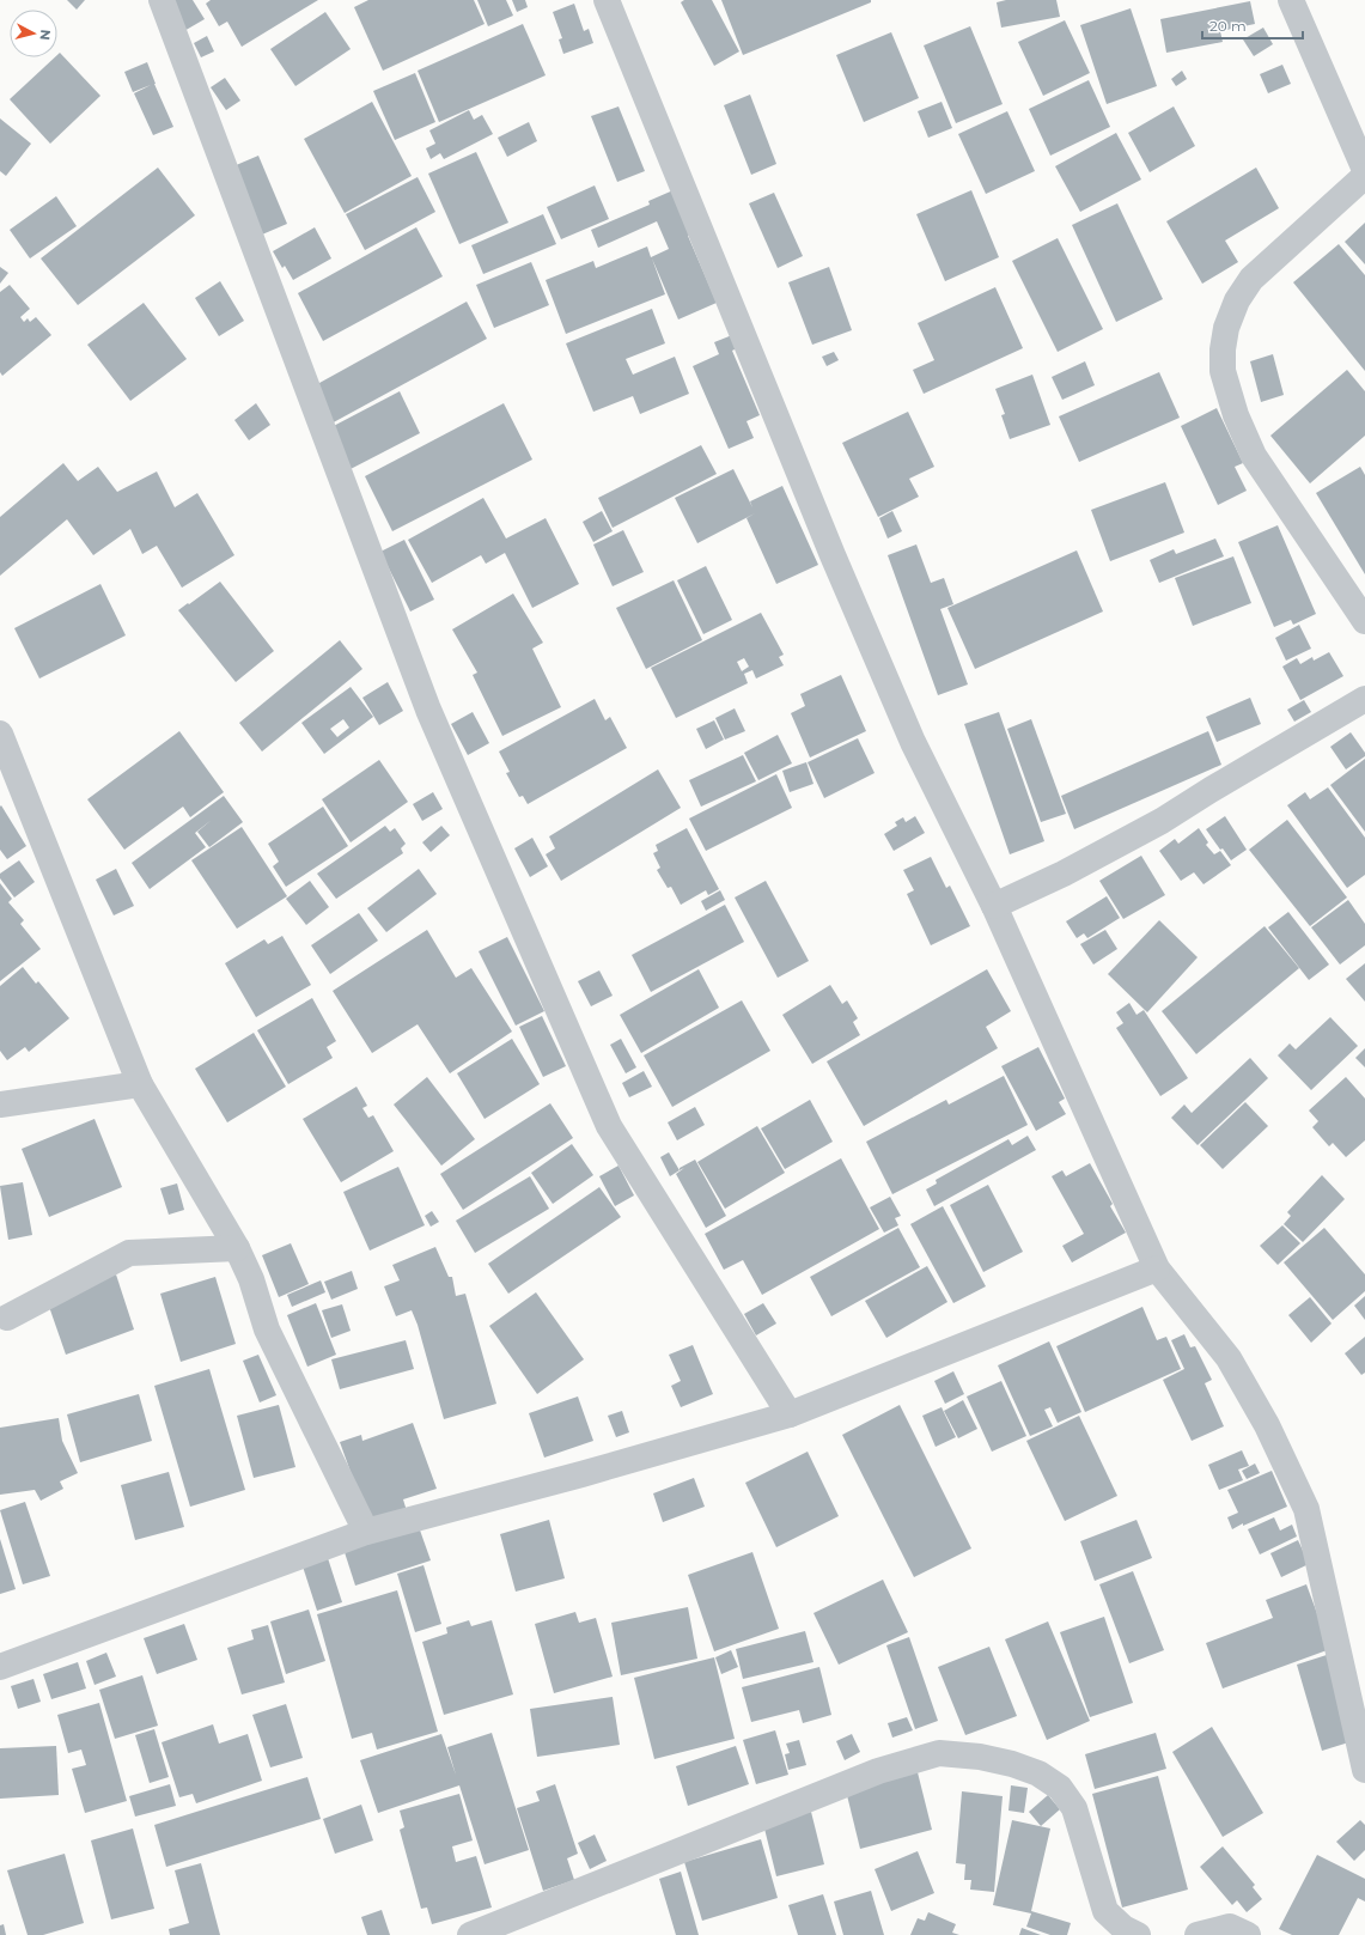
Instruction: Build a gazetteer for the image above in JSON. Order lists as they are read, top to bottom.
{
  "scale_bar": "20 m",
  "north": "right"
}
